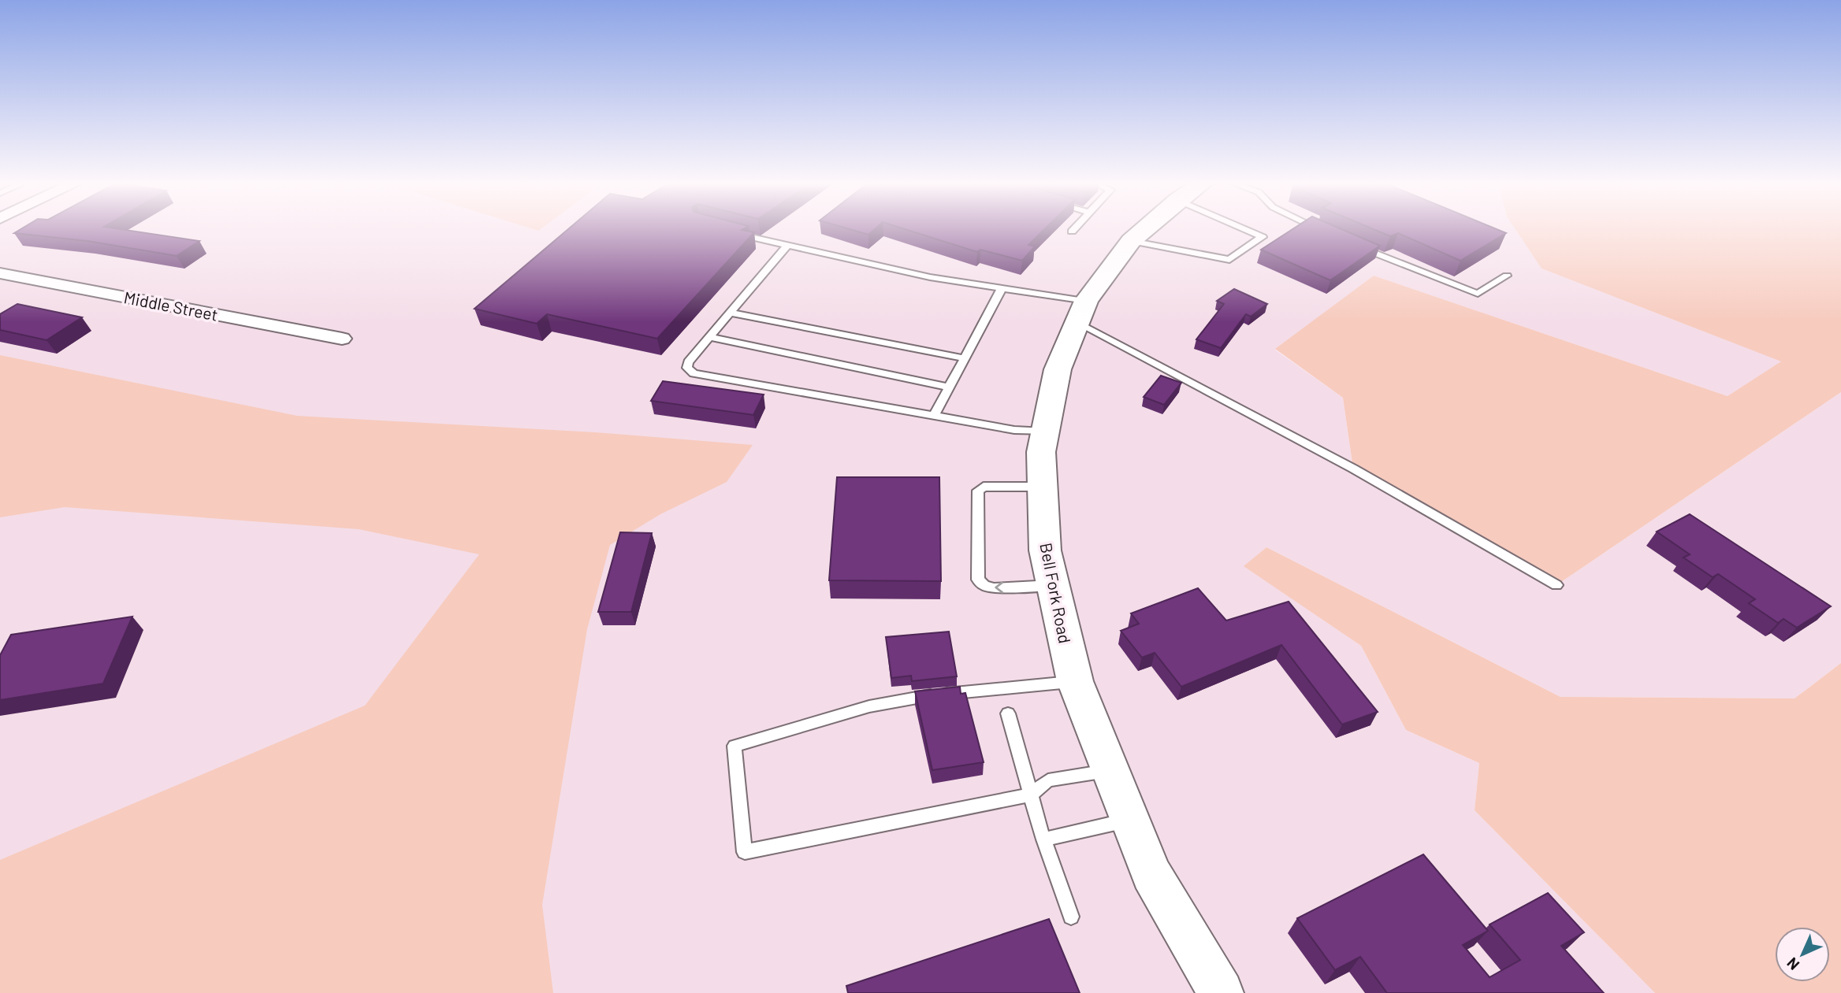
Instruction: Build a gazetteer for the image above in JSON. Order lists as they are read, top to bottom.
{
  "streets": {
    "main road": ["Bell Fork Road"],
    "street": ["Middle Street"]
  },
  "north": "bottom left"
}
